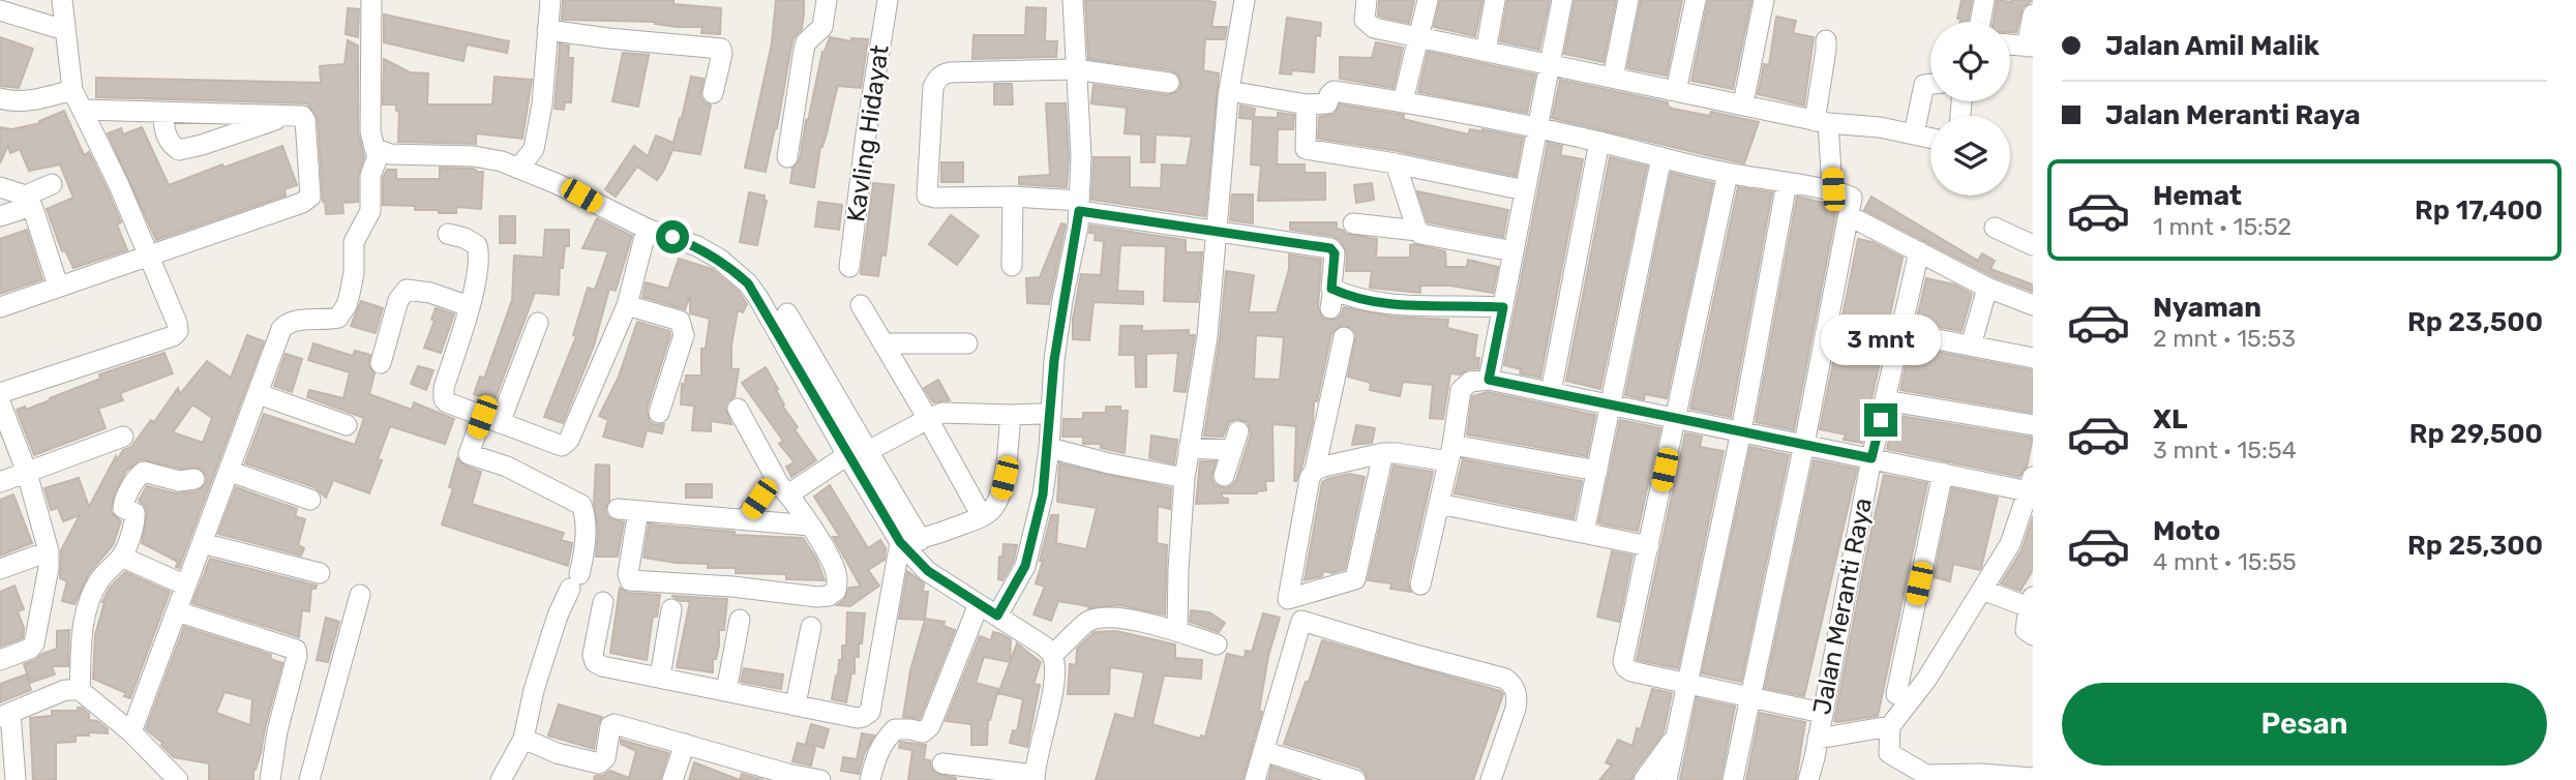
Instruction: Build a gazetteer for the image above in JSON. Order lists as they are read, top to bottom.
{
  "streets": {
    "street": ["Kavling Hidayat", "Jalan Meranti Raya"]
  },
  "page": {
    "banner": ["Jalan Amil Malik", "Jalan Meranti Raya"],
    "list": [
      {
        "name": "Hemat",
        "note": "1 mnt · 15:52",
        "value": "Rp 17,400"
      },
      {
        "name": "Nyaman",
        "note": "2 mnt · 15:53",
        "value": "Rp 23,500"
      },
      {
        "name": "XL",
        "note": "3 mnt · 15:54",
        "value": "Rp 29,500"
      },
      {
        "name": "Moto",
        "note": "4 mnt · 15:55",
        "value": "Rp 25,300"
      }
    ],
    "bubble": "3 mnt",
    "buttons": "Pesan"
  }
}
